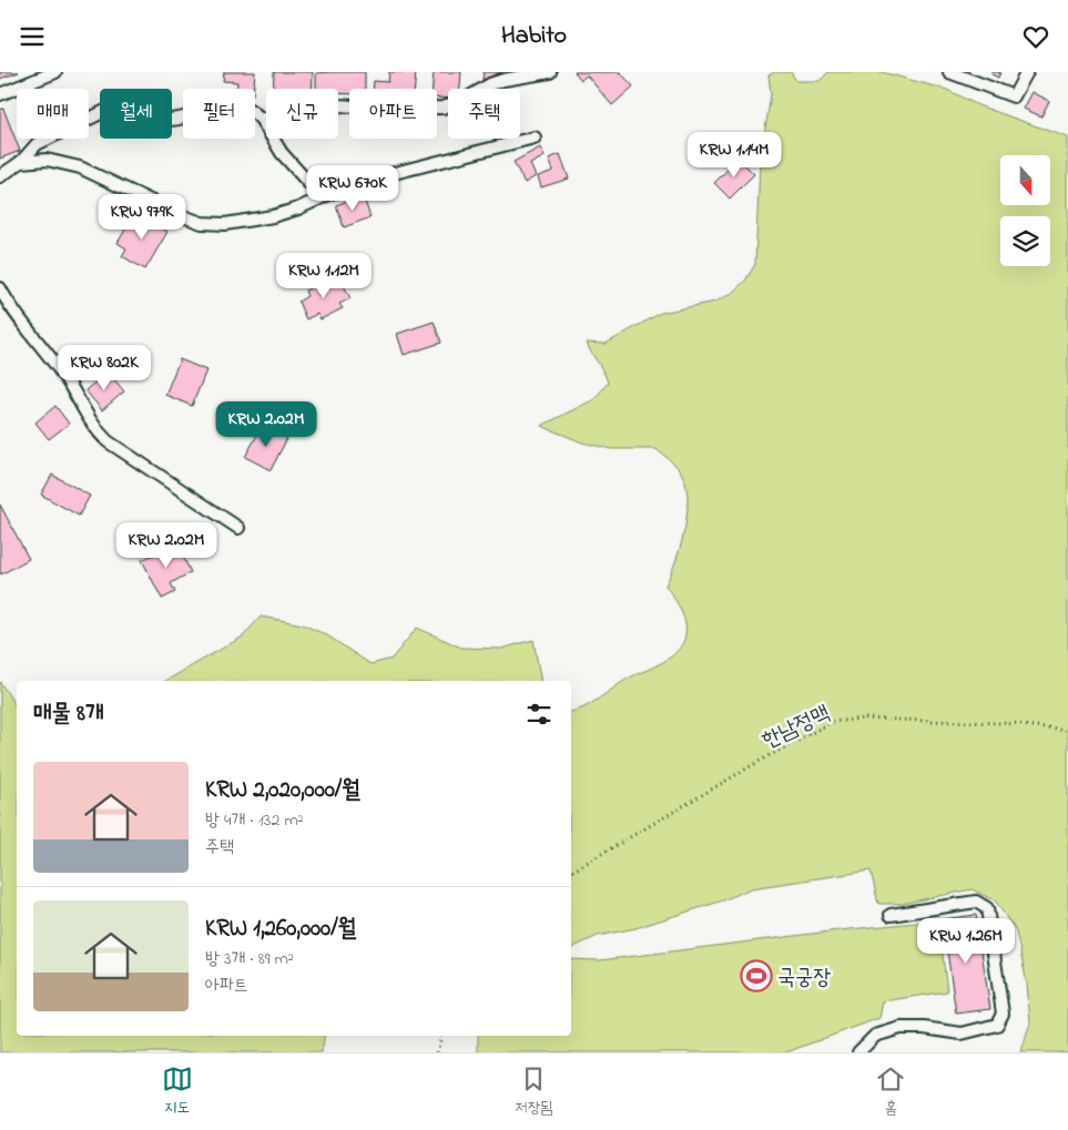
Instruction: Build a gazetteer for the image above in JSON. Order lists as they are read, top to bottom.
{
  "streets": {
    "path": ["한남정맥"]
  },
  "places": {
    "sports": ["국궁장"]
  },
  "north": "bottom",
  "page": {
    "header": "Habito",
    "chip": [
      "매매",
      "월세",
      "필터",
      "신규",
      "아파트",
      "주택"
    ],
    "price": [
      "KRW 1.14M",
      "KRW 670K",
      "KRW 979K",
      "KRW 1.12M",
      "KRW 802K",
      "KRW 2.02M",
      "KRW 2.02M",
      "KRW 1.26M"
    ],
    "heading": "매물 8개",
    "list": [
      {
        "name": "KRW 2,020,000/월",
        "note": "방 4개 · 132 m² · 주택"
      },
      {
        "name": "KRW 1,260,000/월",
        "note": "방 3개 · 89 m² · 아파트"
      }
    ],
    "tabs": ["지도", "저장됨", "홈"]
  }
}
